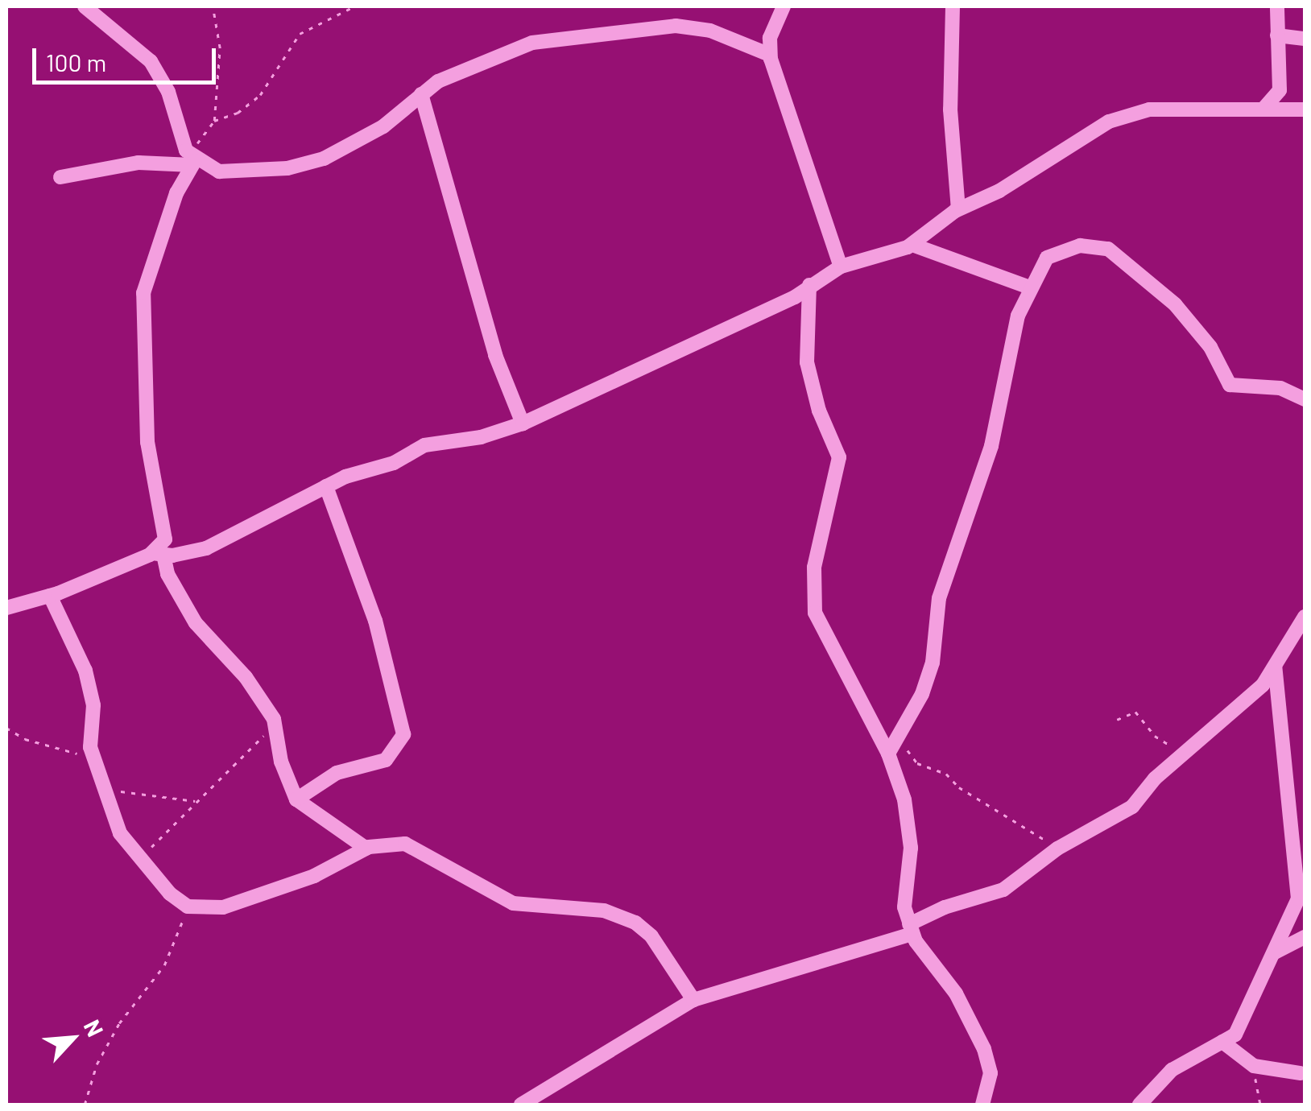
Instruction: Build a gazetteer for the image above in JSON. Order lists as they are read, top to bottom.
{
  "scale_bar": "100 m",
  "north": "top right"
}
